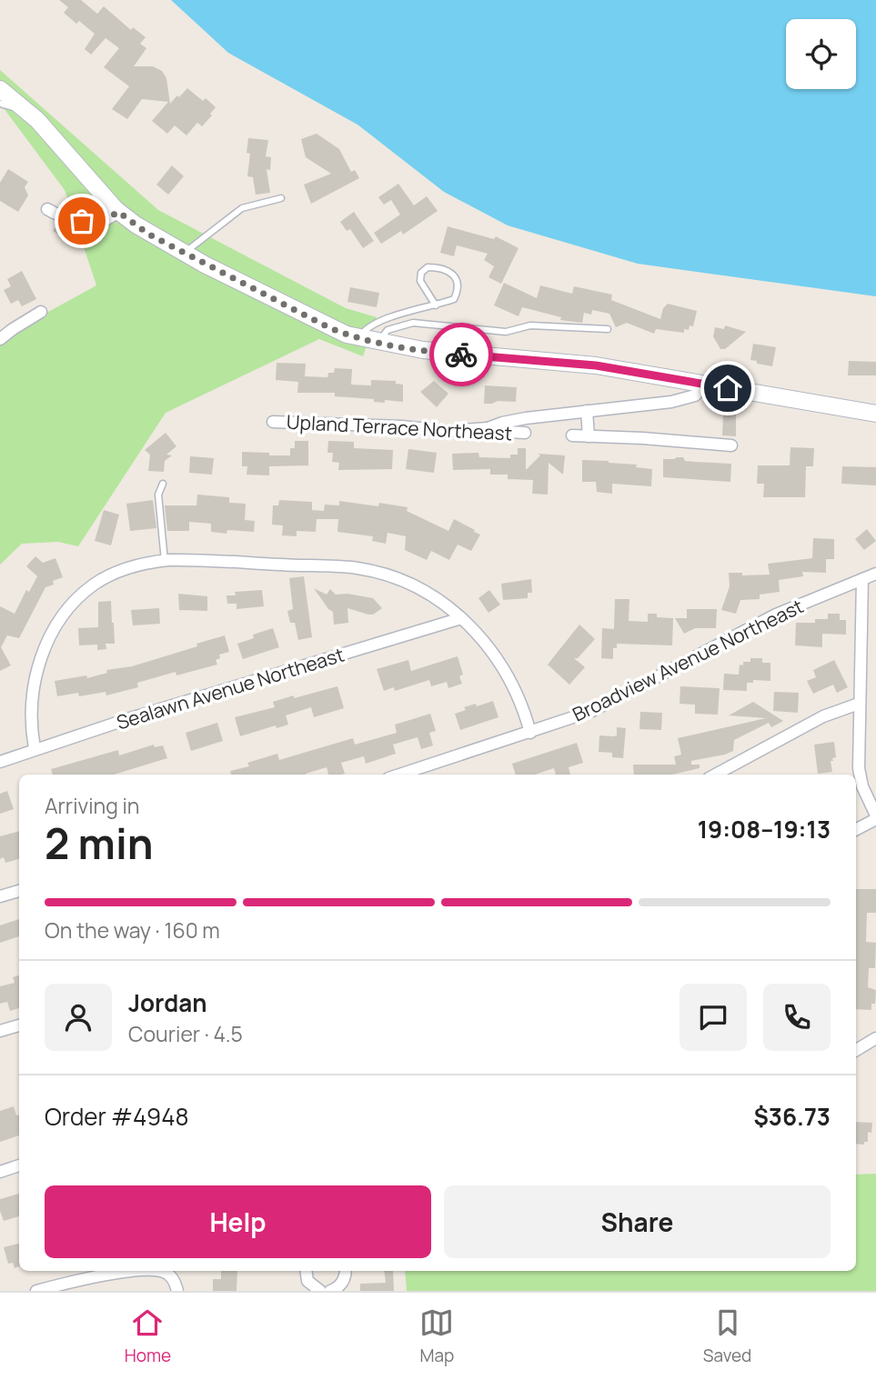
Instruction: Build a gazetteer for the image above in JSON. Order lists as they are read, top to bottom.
{
  "streets": {
    "street": ["Upland Terrace Northeast", "Broadview Avenue Northeast", "Sealawn Avenue Northeast"]
  },
  "page": {
    "heading": ["2 min", "Arriving in", "19:08–19:13"],
    "panel": [
      "Jordan",
      "Courier · 4.5",
      "Order #4948",
      "$36.73"
    ],
    "bar": "On the way · 160 m",
    "buttons": ["Help", "Share"],
    "tabs": ["Home", "Map", "Saved"]
  }
}
